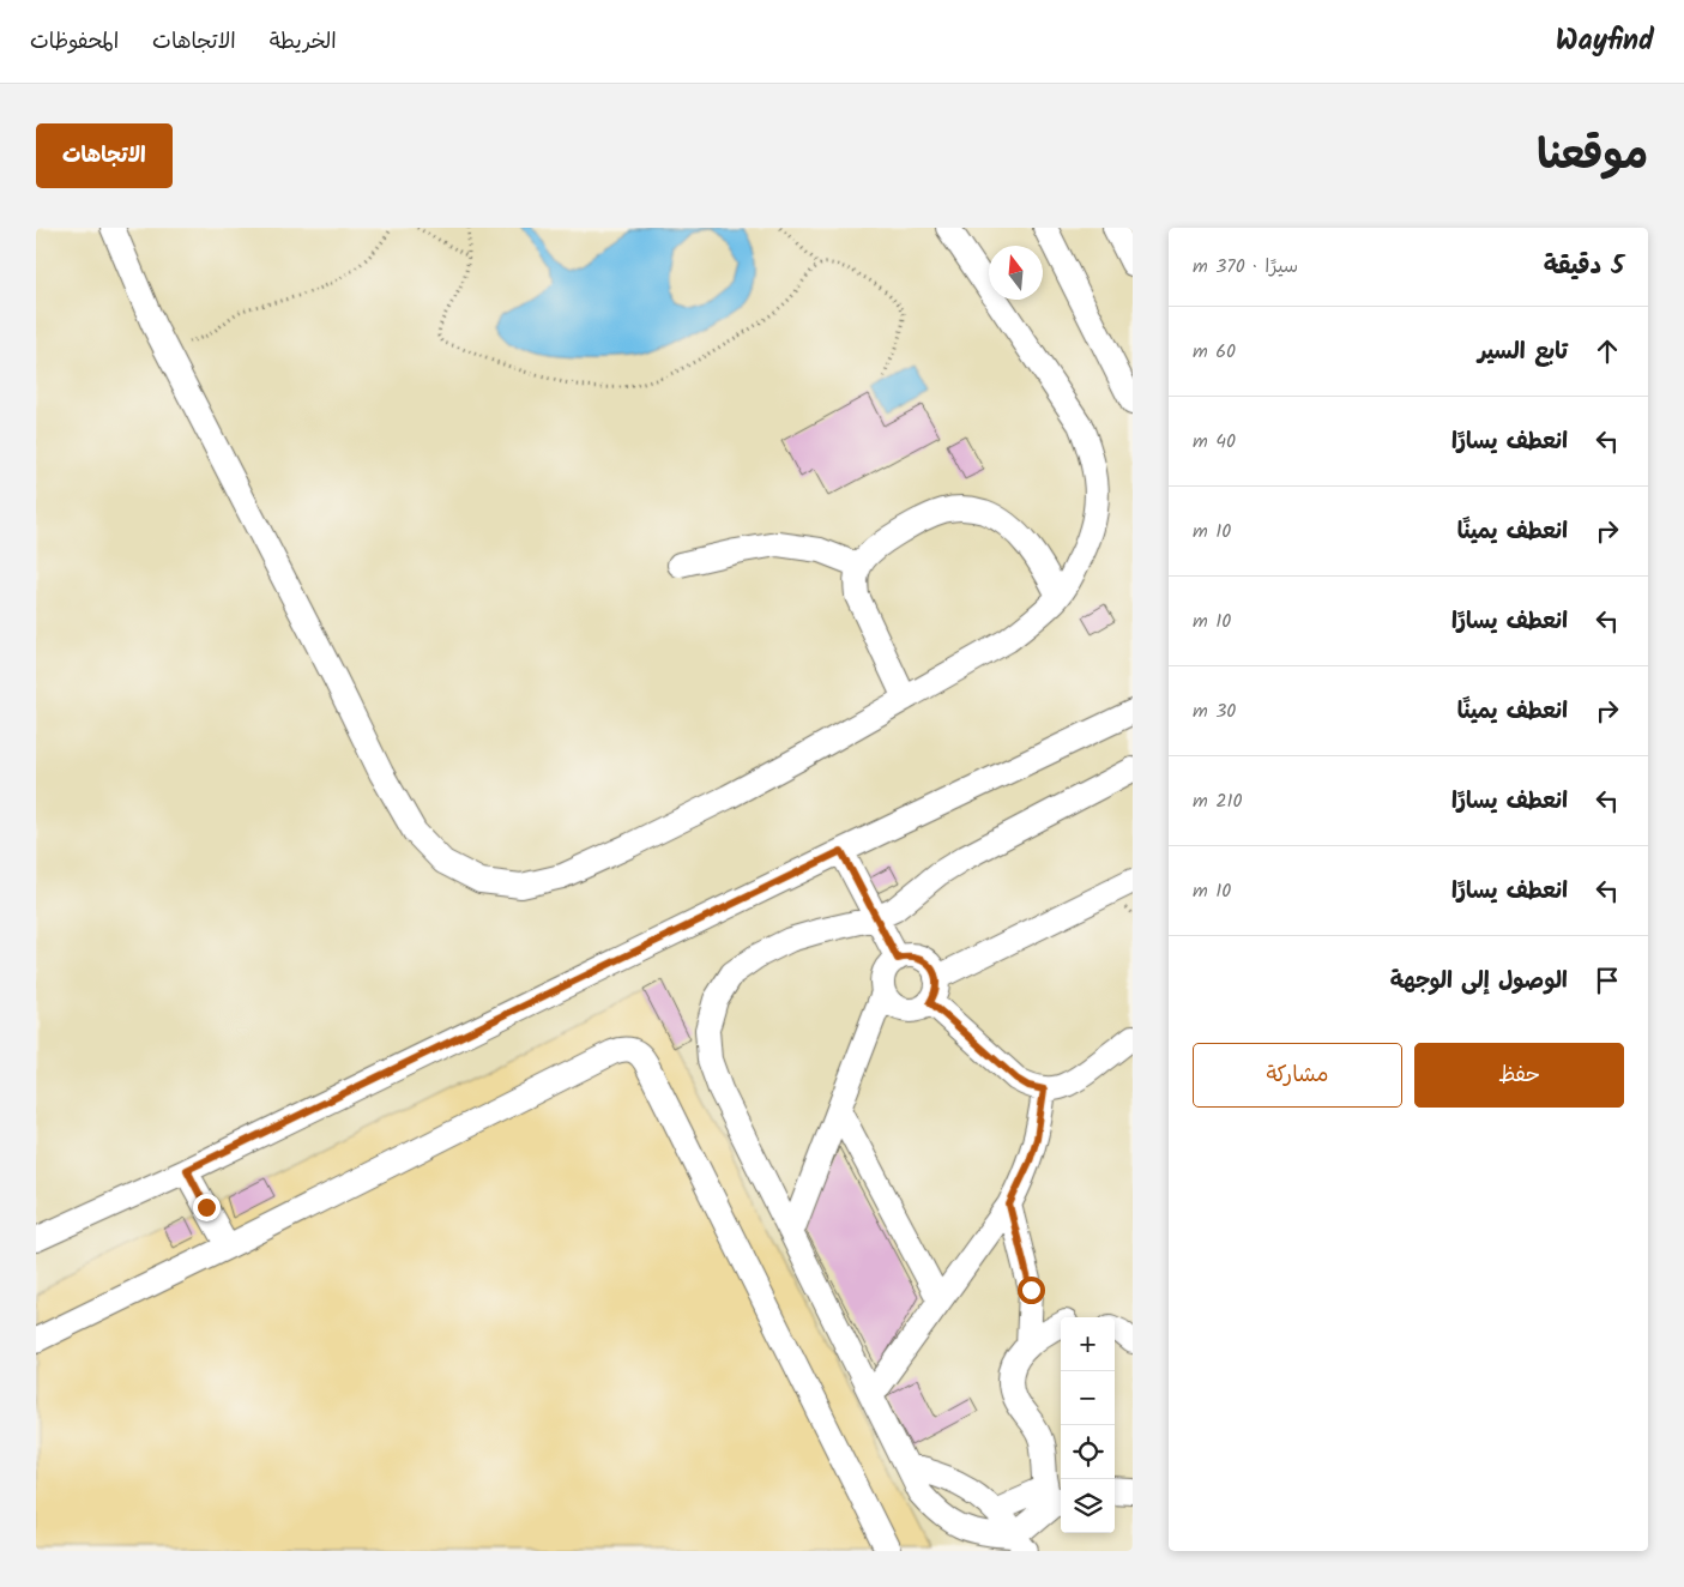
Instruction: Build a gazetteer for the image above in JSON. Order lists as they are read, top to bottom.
{
  "north": "top",
  "page": {
    "header": "Wayfind",
    "nav": ["الخريطة", "الاتجاهات", "المحفوظات"],
    "title": "موقعنا",
    "buttons": [
      "الاتجاهات",
      ["حفظ", "مشاركة"]
    ],
    "heading": ["5 دقيقة", "سيرًا · 370 m"],
    "list": [
      ["تابع السير", "60 m"],
      ["انعطف يسارًا", "40 m"],
      ["انعطف يمينًا", "10 m"],
      ["انعطف يسارًا", "10 m"],
      ["انعطف يمينًا", "30 m"],
      ["انعطف يسارًا", "210 m"],
      ["انعطف يسارًا", "10 m"],
      "الوصول إلى الوجهة"
    ],
    "map_buttons": ["+", "−"]
  }
}
